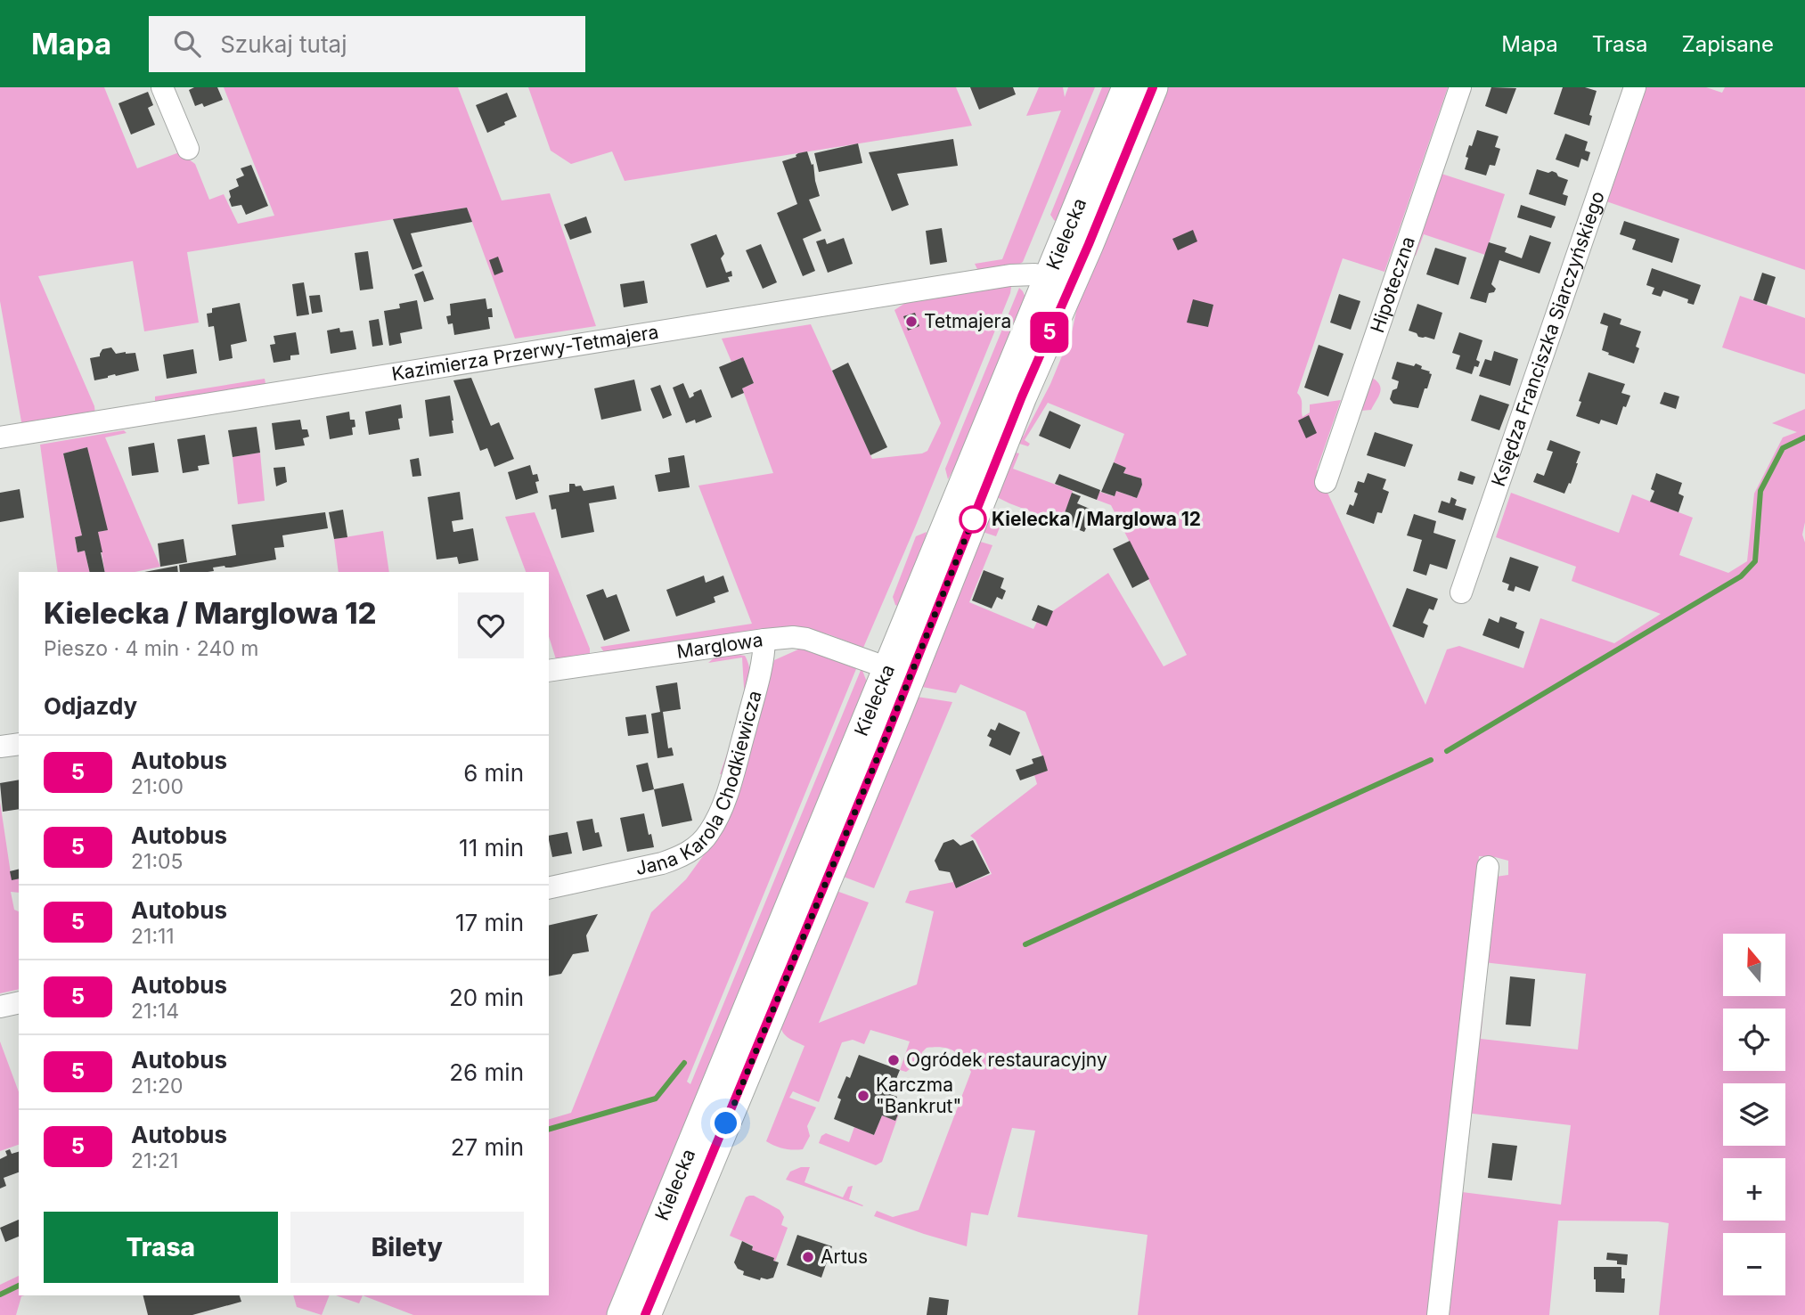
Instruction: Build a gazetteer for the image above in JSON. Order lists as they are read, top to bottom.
{
  "streets": {
    "main road": ["Kielecka"],
    "street": [
      "Hipoteczna",
      "Księdza Franciszka Siarczyńskiego",
      "Kazimierza Przerwy-Tetmajera",
      "Marglowa",
      "Jana Karola Chodkiewicza"
    ]
  },
  "crossings": [
    ["Kielecka", "Kazimierza Przerwy-Tetmajera"],
    ["Kielecka", "Marglowa"],
    ["Marglowa", "Jana Karola Chodkiewicza"]
  ],
  "places": [
    "Tetmajera",
    "Kielecka / Marglowa 12",
    "Ogródek restauracyjny",
    "Karczma \"Bankrut\"",
    "Artus"
  ],
  "lines": ["bus line 5"],
  "north": "top",
  "page": {
    "header": "Mapa",
    "search": "Szukaj tutaj",
    "nav": ["Mapa", "Trasa", "Zapisane"],
    "on_map": "5",
    "heading": [
      ["Kielecka / Marglowa 12", "Pieszo · 4 min · 240 m"],
      "Odjazdy"
    ],
    "list": [
      {
        "mark": "5",
        "name": "Autobus",
        "note": "21:00",
        "value": "6 min"
      },
      {
        "mark": "5",
        "name": "Autobus",
        "note": "21:05",
        "value": "11 min"
      },
      {
        "mark": "5",
        "name": "Autobus",
        "note": "21:11",
        "value": "17 min"
      },
      {
        "mark": "5",
        "name": "Autobus",
        "note": "21:14",
        "value": "20 min"
      },
      {
        "mark": "5",
        "name": "Autobus",
        "note": "21:20",
        "value": "26 min"
      },
      {
        "mark": "5",
        "name": "Autobus",
        "note": "21:21",
        "value": "27 min"
      }
    ],
    "map_buttons": ["+", "−"],
    "buttons": ["Trasa", "Bilety"]
  }
}
